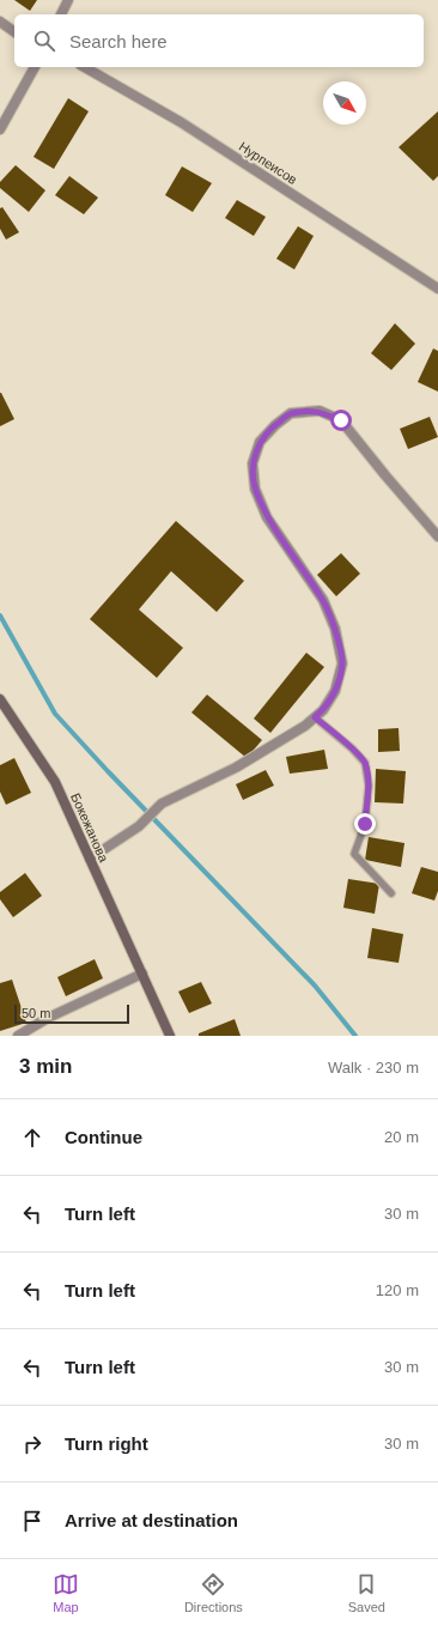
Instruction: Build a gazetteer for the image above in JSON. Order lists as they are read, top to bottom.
{
  "streets": {
    "street": ["Нурпеисов", "Бокежанова"]
  },
  "scale_bar": "50 m",
  "north": "bottom right",
  "page": {
    "search": "Search here",
    "scale": "50 m",
    "heading": ["3 min", "Walk · 230 m"],
    "list": [
      ["Continue", "20 m"],
      ["Turn left", "30 m"],
      ["Turn left", "120 m"],
      ["Turn left", "30 m"],
      ["Turn right", "30 m"],
      "Arrive at destination"
    ],
    "nav": ["Map", "Directions", "Saved"]
  }
}
